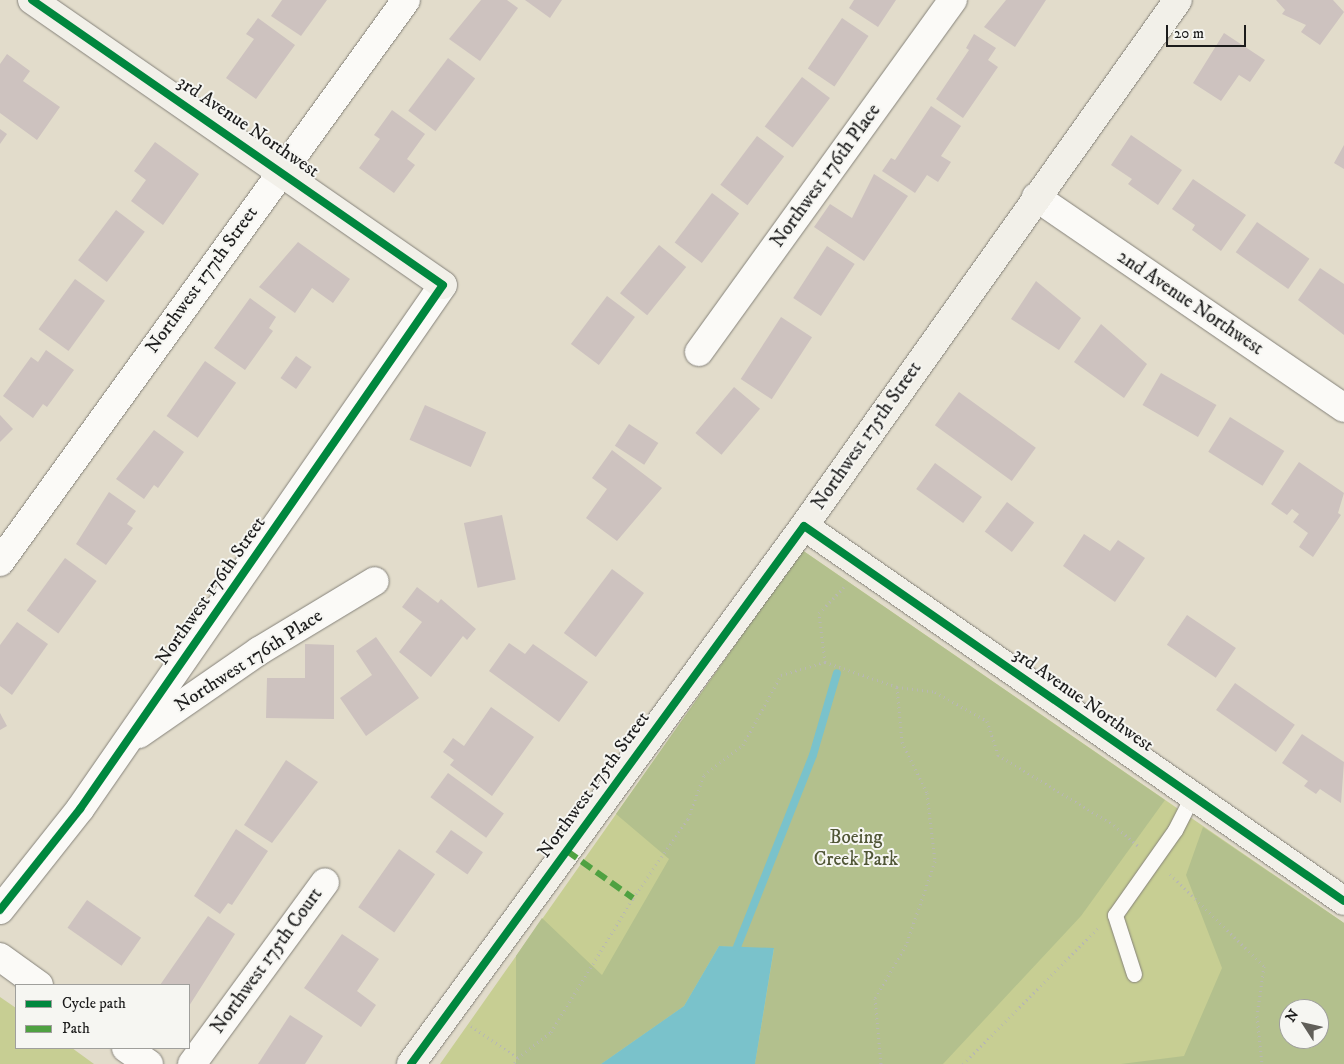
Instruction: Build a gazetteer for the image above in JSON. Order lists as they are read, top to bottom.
{
  "streets": {
    "street": [
      "3rd Avenue Northwest",
      "Northwest 176th Place",
      "Northwest 177th Street",
      "2nd Avenue Northwest",
      "Northwest 175th Street",
      "Northwest 176th Street",
      "Northwest 175th Court"
    ]
  },
  "crossings": [
    ["3rd Avenue Northwest", "Northwest 177th Street"],
    ["3rd Avenue Northwest", "Northwest 175th Street"],
    ["3rd Avenue Northwest", "Northwest 176th Street"],
    ["Northwest 176th Place", "Northwest 176th Street"],
    ["2nd Avenue Northwest", "Northwest 175th Street"]
  ],
  "parks": ["Boeing Creek Park"],
  "legend": ["Cycle path", "Path"],
  "scale_bar": "20 m",
  "north": "top left"
}
